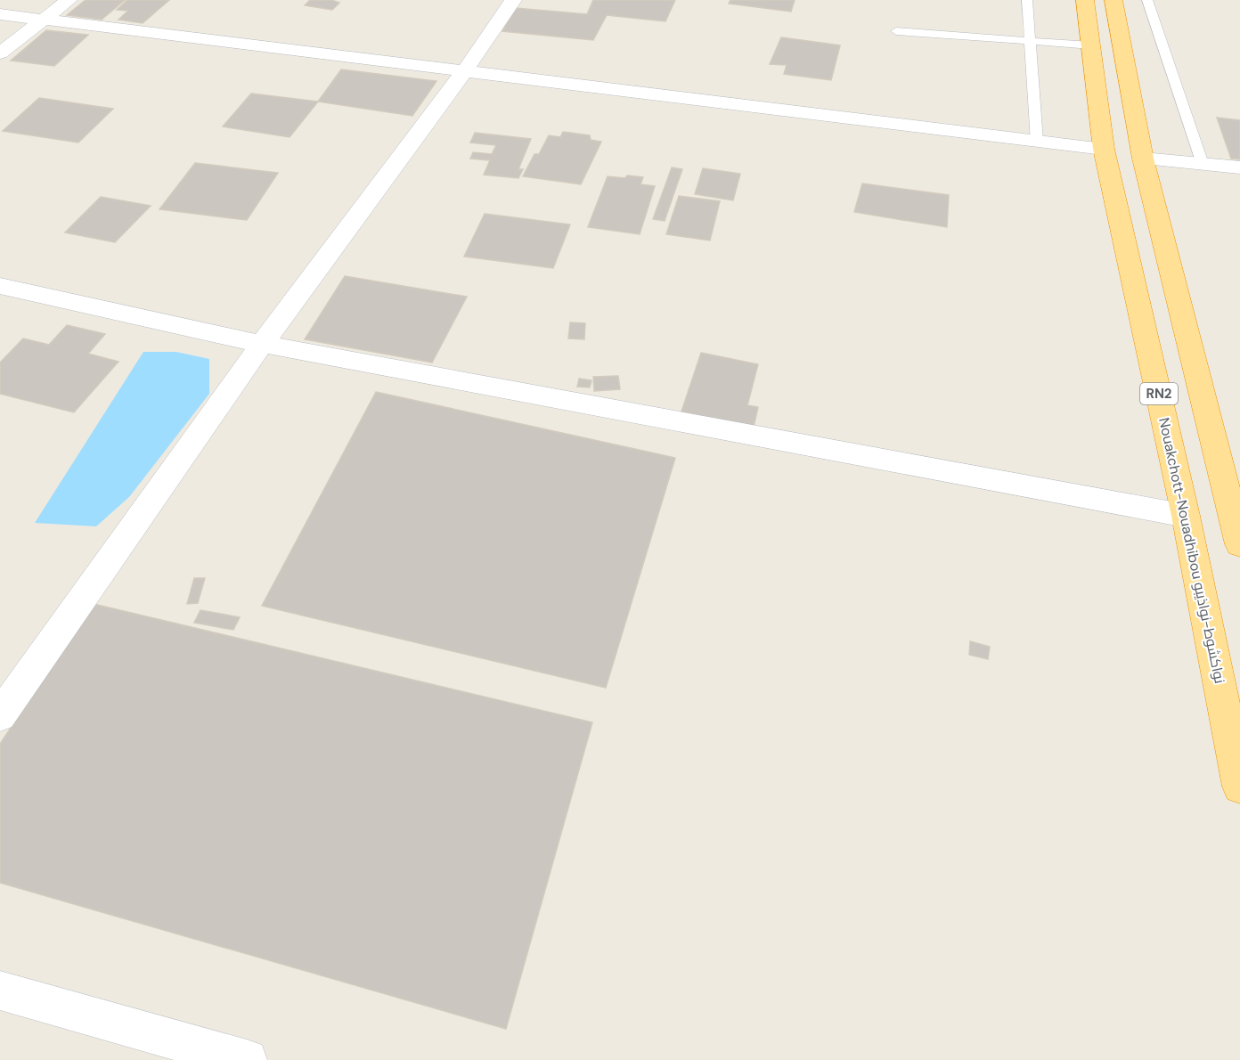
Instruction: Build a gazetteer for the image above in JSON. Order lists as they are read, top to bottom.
{
  "streets": {
    "highway": ["RN2", "Nouakchott-Nouadhibou نواكشوط-نواذيبو"]
  }
}
